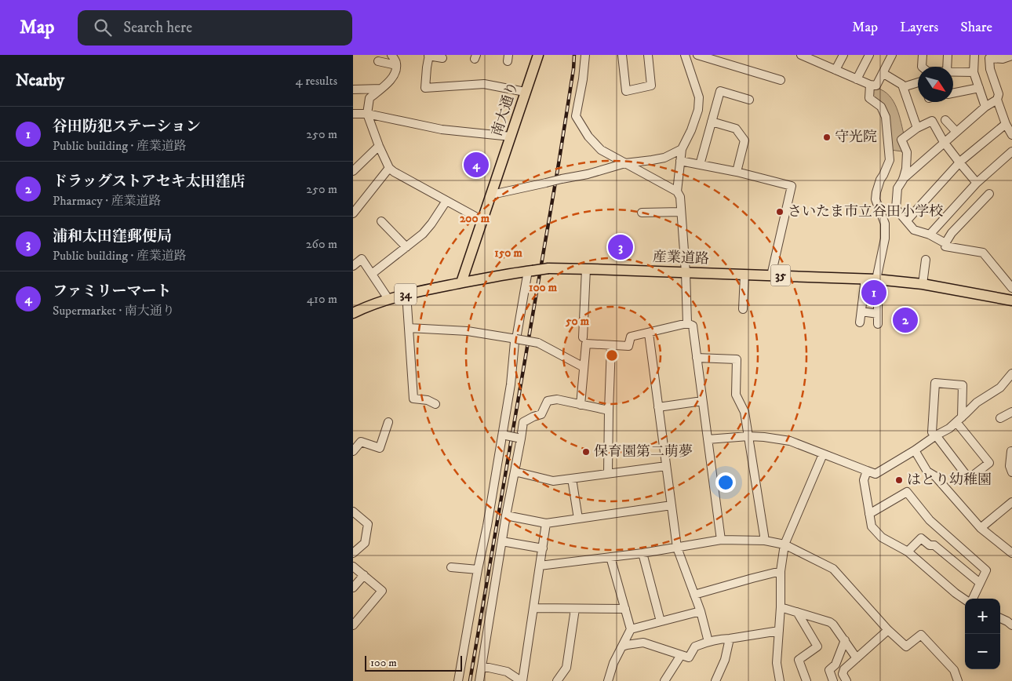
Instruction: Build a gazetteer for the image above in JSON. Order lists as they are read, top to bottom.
{
  "streets": {
    "main road": [
      "南大通り",
      "産業道路",
      "35",
      "34"
    ]
  },
  "crossings": [
    ["南大通り", "産業道路"]
  ],
  "places": [
    "守光院",
    "さいたま市立谷田小学校",
    "保育園第二萌夢",
    "はとり幼稚園"
  ],
  "scale_bar": "100 m",
  "north": "bottom right",
  "page": {
    "header": "Map",
    "search": "Search here",
    "nav": ["Map", "Layers", "Share"],
    "heading": ["Nearby", "4 results"],
    "list": [
      {
        "mark": "1",
        "name": "谷田防犯ステーション",
        "note": "Public building · 産業道路",
        "value": "250 m"
      },
      {
        "mark": "2",
        "name": "ドラッグストアセキ太田窪店",
        "note": "Pharmacy · 産業道路",
        "value": "250 m"
      },
      {
        "mark": "3",
        "name": "浦和太田窪郵便局",
        "note": "Public building · 産業道路",
        "value": "260 m"
      },
      {
        "mark": "4",
        "name": "ファミリーマート",
        "note": "Supermarket · 南大通り",
        "value": "410 m"
      }
    ],
    "pins": [
      "4",
      "3",
      "1",
      "2"
    ],
    "map_buttons": ["+", "−"],
    "scale": "100 m"
  },
  "rings": [
    "200 m",
    "150 m",
    "100 m",
    "50 m"
  ]
}
